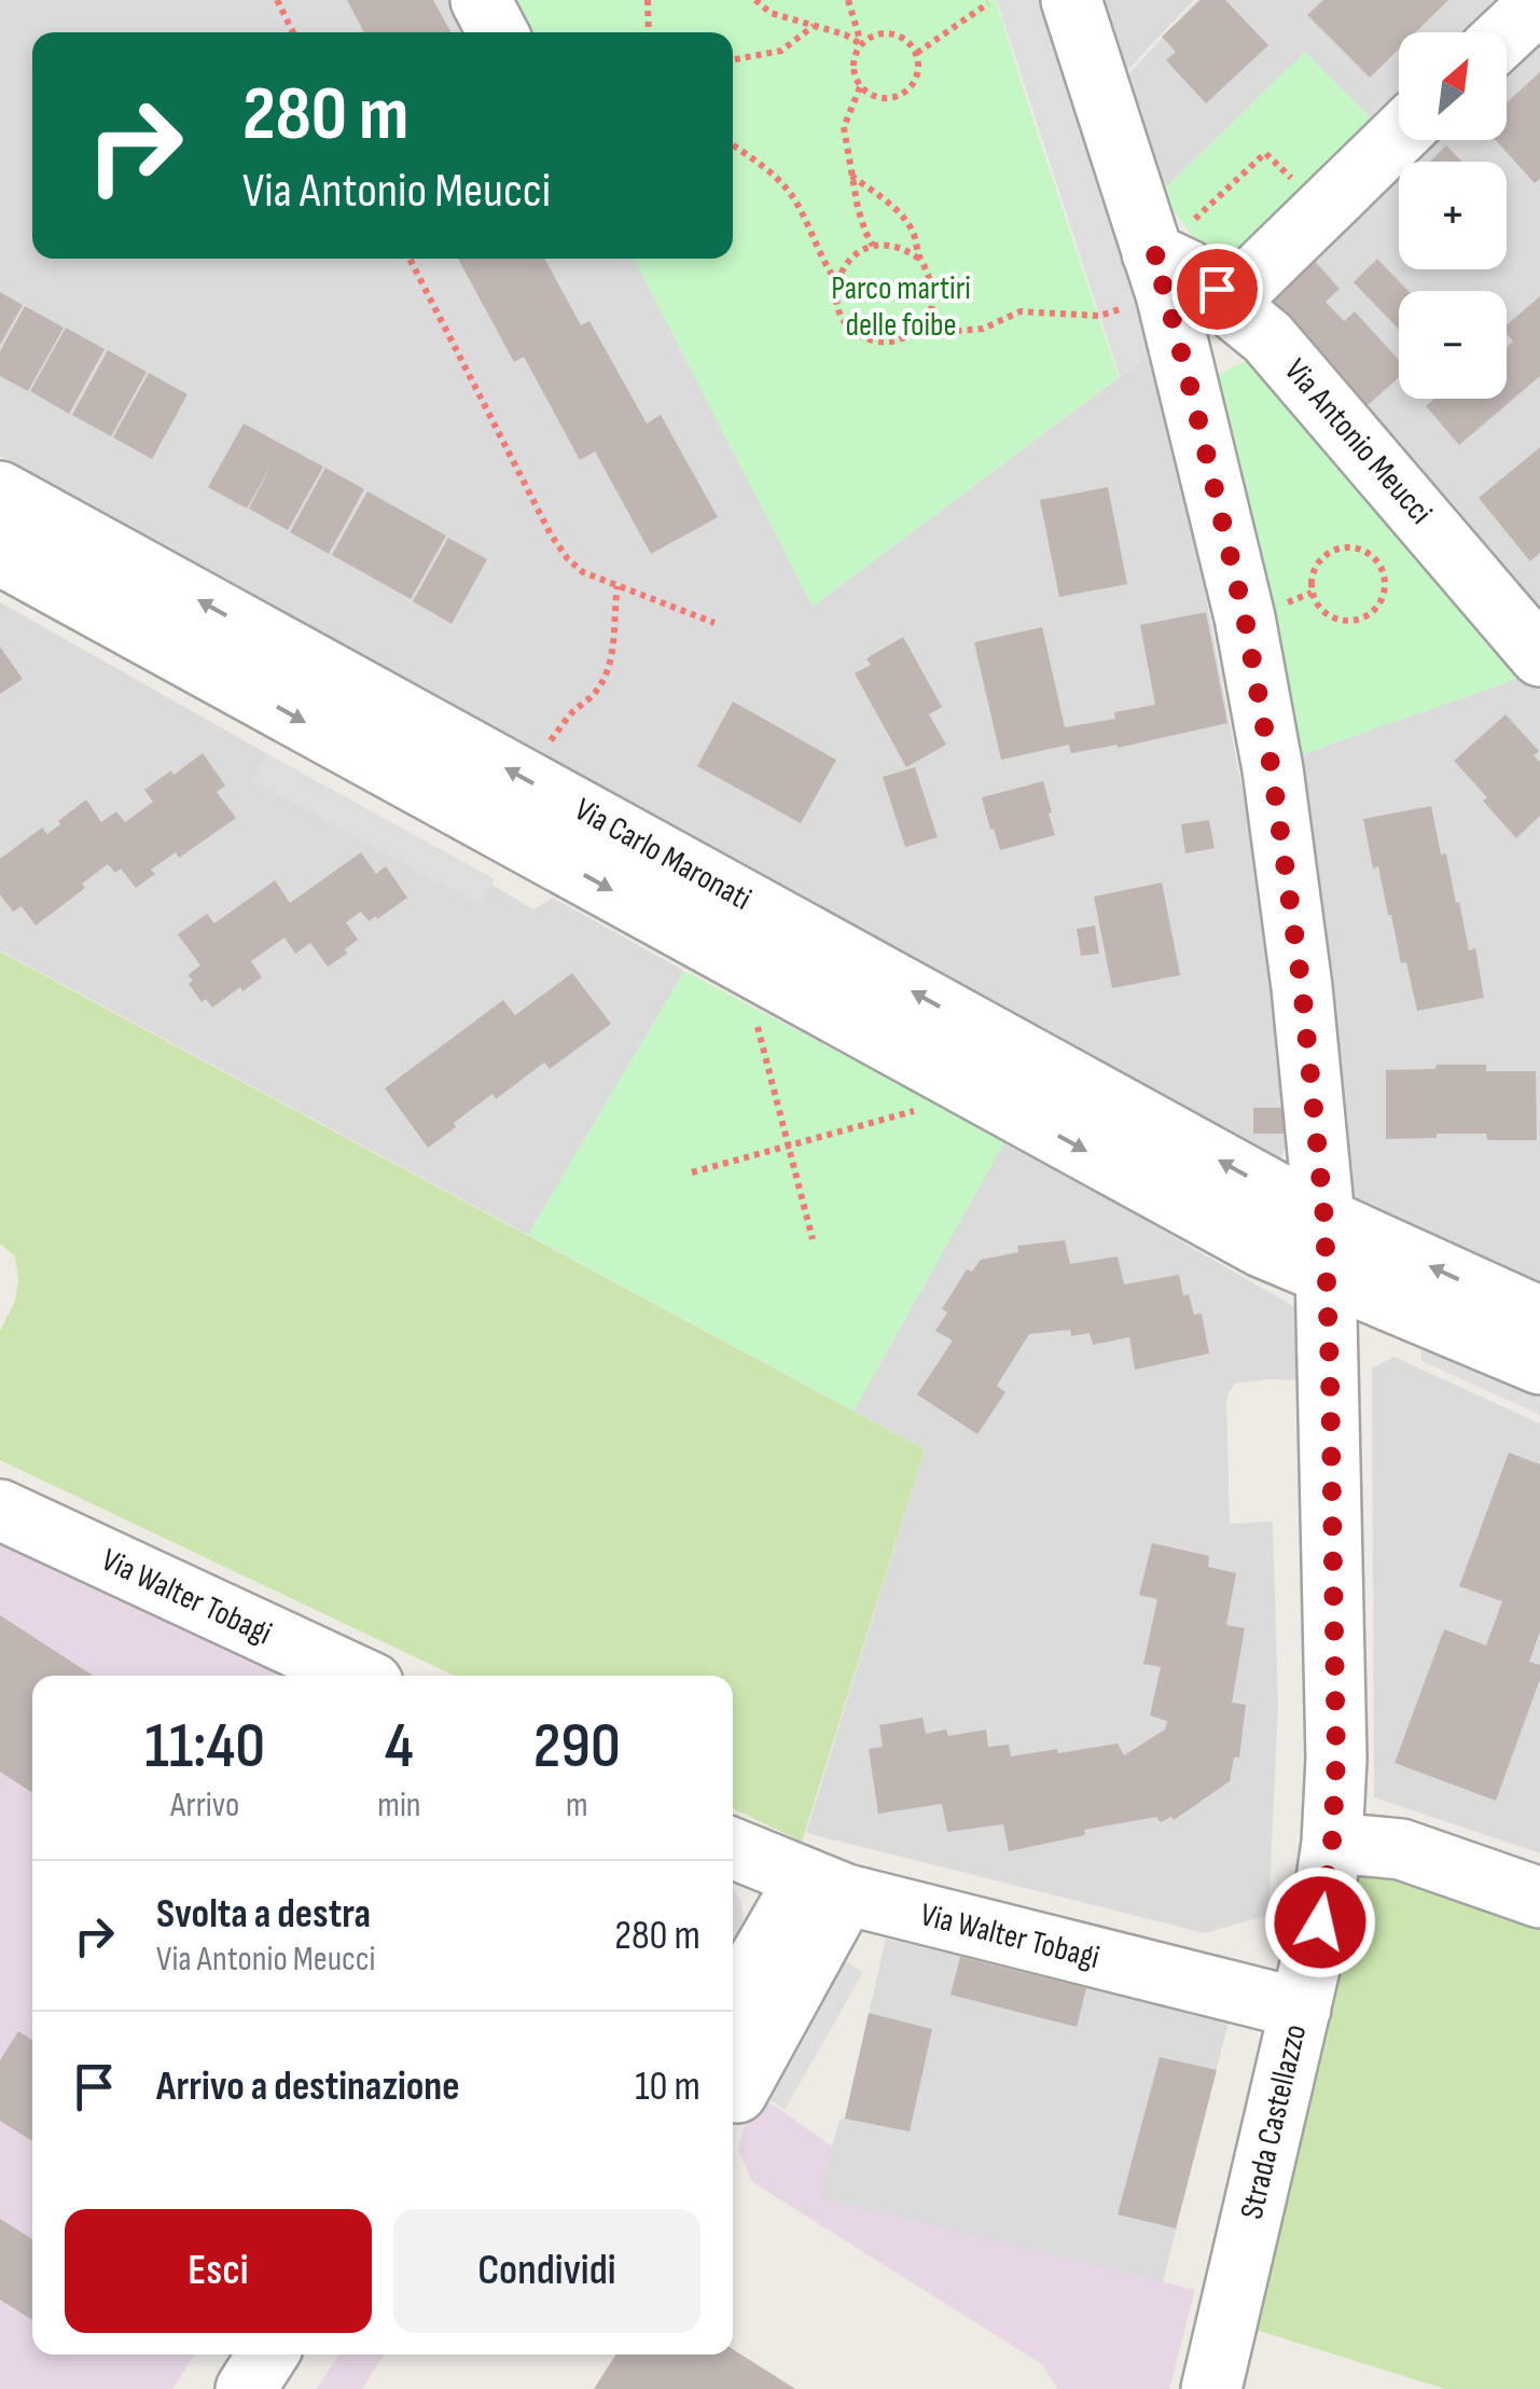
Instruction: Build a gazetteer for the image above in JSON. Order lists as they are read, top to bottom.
{
  "streets": {
    "street": [
      "Via Antonio Meucci",
      "Via Carlo Maronati",
      "Via Walter Tobagi",
      "Strada Castellazzo"
    ]
  },
  "crossings": [
    ["Via Antonio Meucci", "Strada Castellazzo"],
    ["Via Carlo Maronati", "Strada Castellazzo"],
    ["Via Walter Tobagi", "Strada Castellazzo"]
  ],
  "parks": ["Parco martiri delle foibe"],
  "north": "top right",
  "page": {
    "map_buttons": ["+", "−"],
    "turn": ["280 m", "Via Antonio Meucci"],
    "eta": [
      "11:40",
      "Arrivo",
      "4",
      "min",
      "290",
      "m"
    ],
    "list": [
      {
        "name": "Svolta a destra",
        "note": "Via Antonio Meucci",
        "value": "280 m"
      },
      {
        "name": "Arrivo a destinazione",
        "value": "10 m"
      }
    ],
    "buttons": ["Esci", "Condividi"]
  }
}
